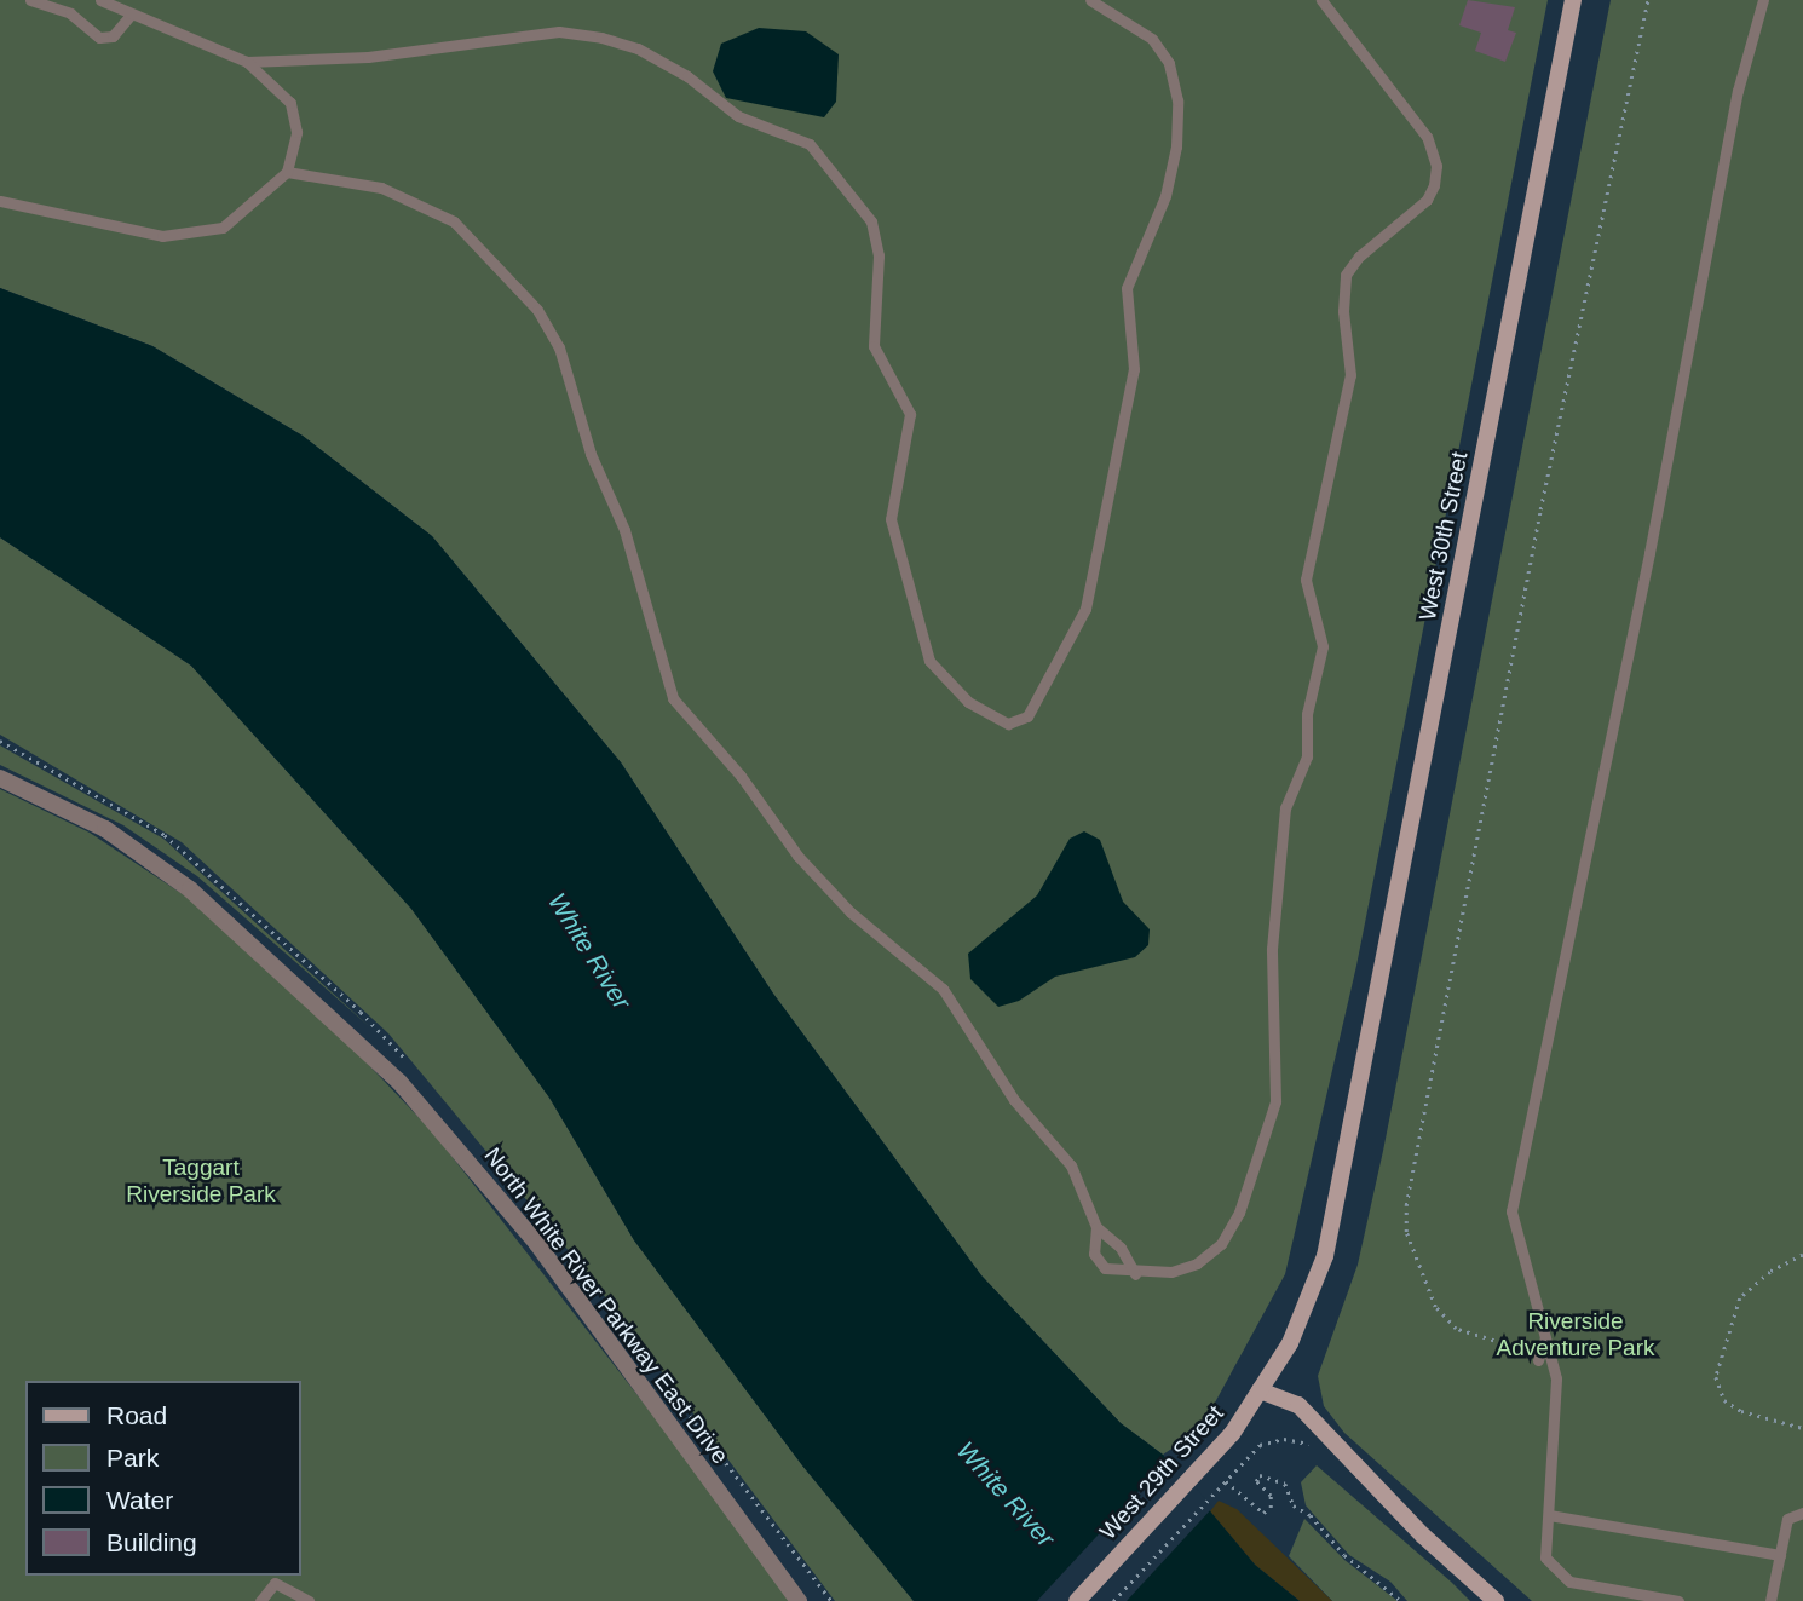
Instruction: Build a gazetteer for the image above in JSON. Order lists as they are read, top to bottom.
{
  "streets": {
    "main road": ["West 30th Street", "West 29th Street"],
    "street": ["North White River Parkway East Drive"]
  },
  "crossings": [
    ["West 30th Street", "West 29th Street"]
  ],
  "water": ["White River"],
  "parks": ["Taggart Riverside Park", "Riverside Adventure Park"],
  "legend": [
    "Road",
    "Park",
    "Water",
    "Building"
  ]
}
